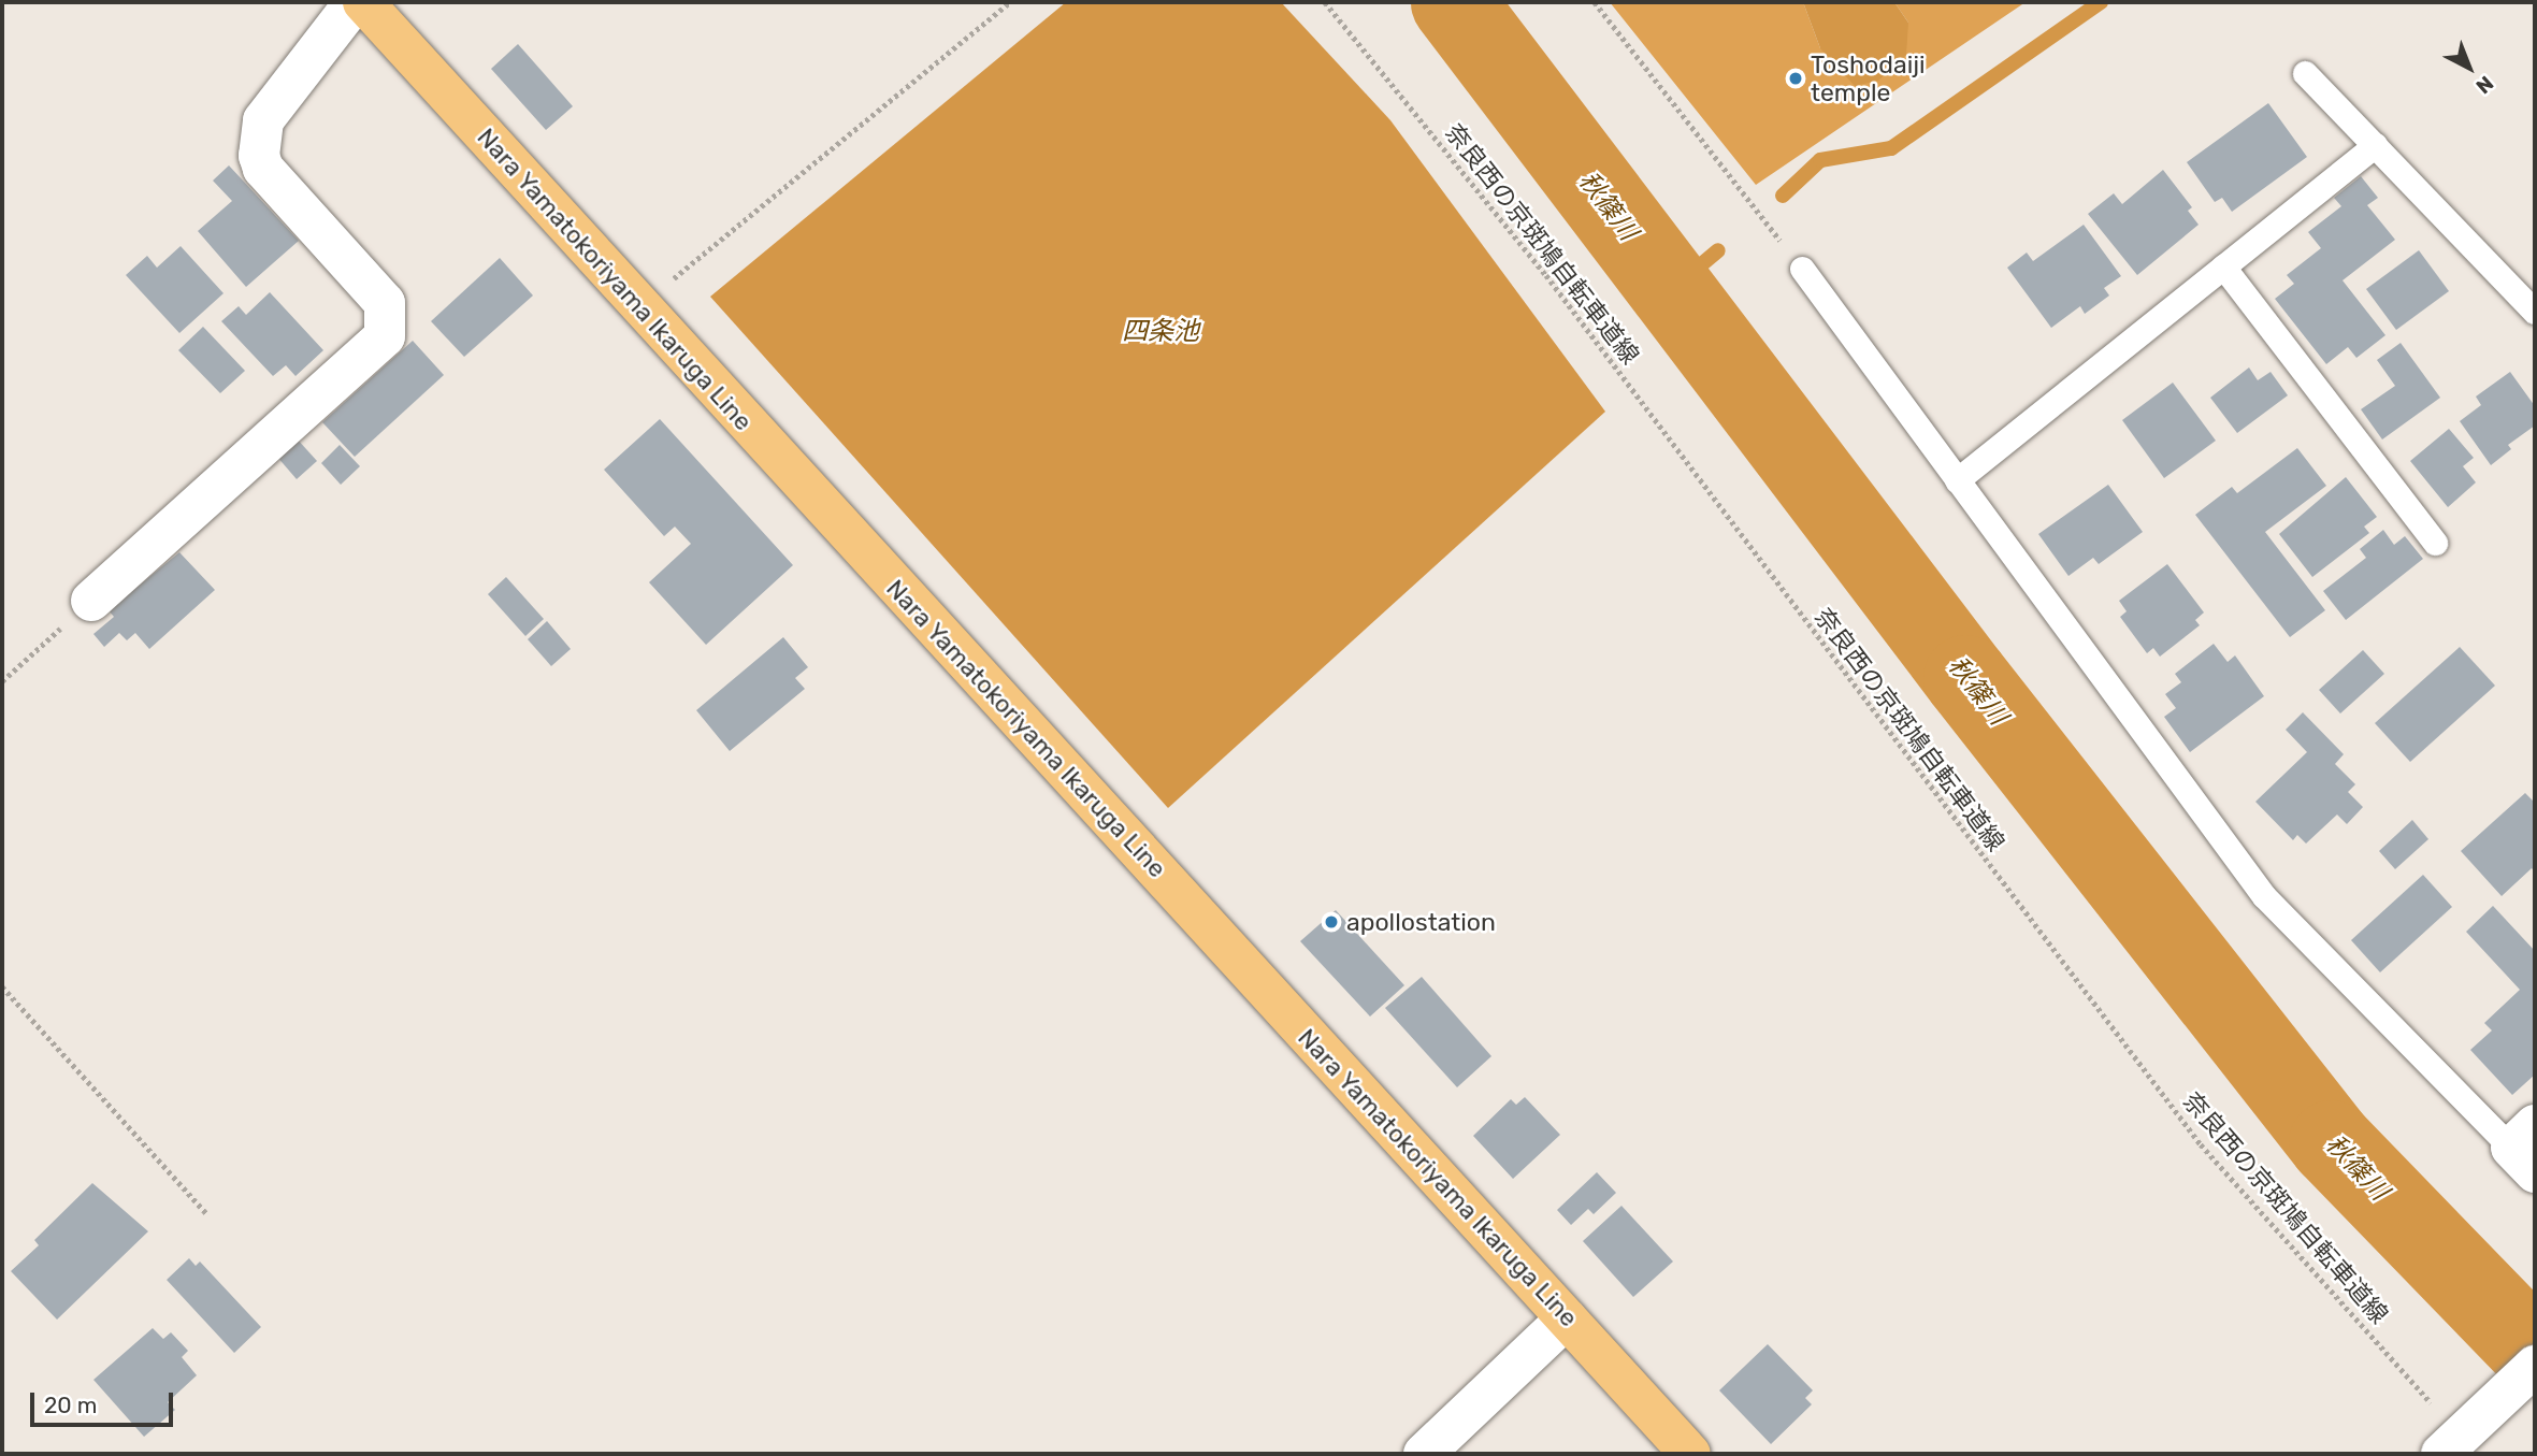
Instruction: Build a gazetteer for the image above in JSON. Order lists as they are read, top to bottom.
{
  "streets": {
    "main road": ["Nara Yamatokoriyama Ikaruga Line"],
    "path": ["奈良西の京斑鳩自転車道線"]
  },
  "water": ["秋篠川", "四条池"],
  "places": ["Toshodaiji temple", "apollostation"],
  "scale_bar": "20 m",
  "north": "bottom right"
}
